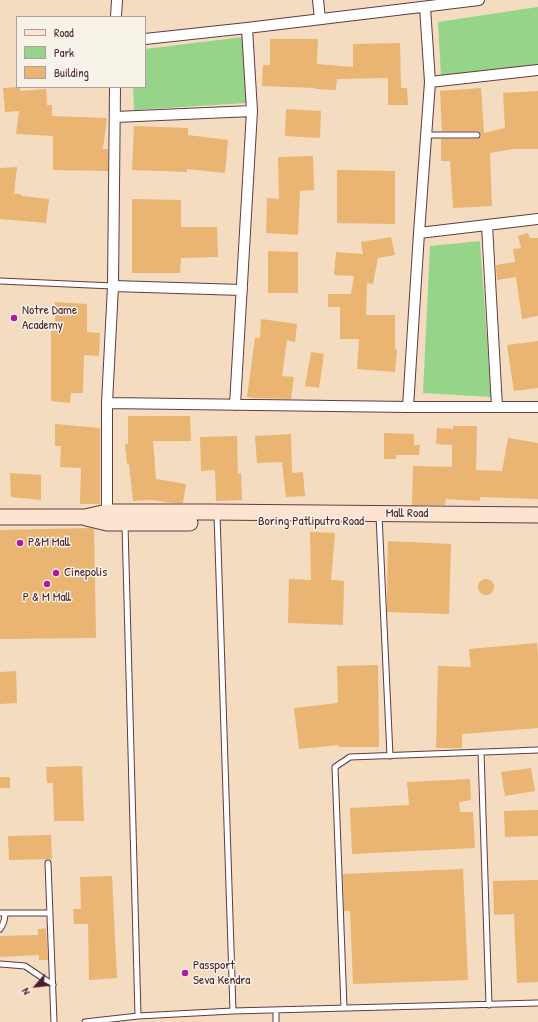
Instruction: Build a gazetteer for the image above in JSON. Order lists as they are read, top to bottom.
{
  "streets": {
    "street": ["Mall Road"]
  },
  "places": [
    "Notre Dame Academy",
    "P&M Mall",
    "Cinepolis",
    "P & M Mall",
    "Passport Seva Kendra"
  ],
  "legend": ["Road", "Park", "Building"],
  "north": "bottom left"
}
